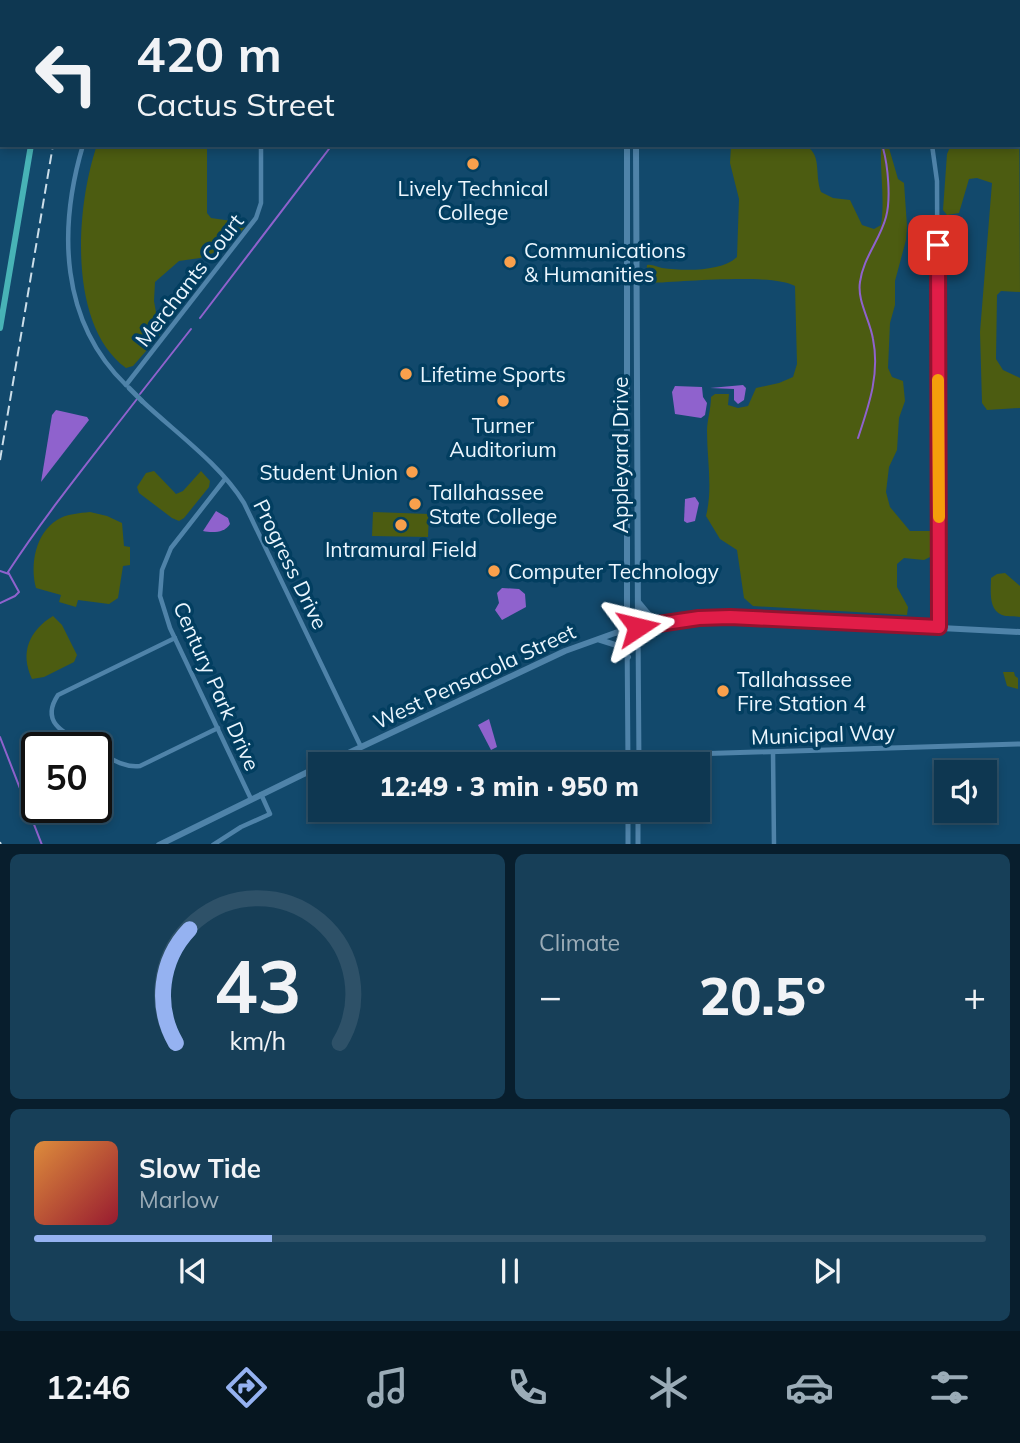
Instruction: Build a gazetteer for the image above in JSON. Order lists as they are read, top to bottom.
{
  "streets": {
    "main road": ["Appleyard Drive", "West Pensacola Street"],
    "street": [
      "Merchants Court",
      "Progress Drive",
      "Century Park Drive",
      "Municipal Way"
    ]
  },
  "crossings": [
    ["Merchants Court", "Progress Drive"],
    ["Appleyard Drive", "West Pensacola Street"],
    ["Progress Drive", "West Pensacola Street"],
    ["Progress Drive", "Century Park Drive"],
    ["West Pensacola Street", "Century Park Drive"]
  ],
  "places": [
    "Lively Technical College",
    "Communications & Humanities",
    "Lifetime Sports",
    "Turner Auditorium",
    "Student Union",
    "Tallahassee State College",
    "Intramural Field",
    "Computer Technology",
    "Tallahassee Fire Station 4"
  ],
  "page": {
    "turn": ["420 m", "Cactus Street"],
    "limit": "50",
    "trip": "12:49 · 3 min · 950 m",
    "tile": "Climate",
    "heat": ["−", "20.5°", "+"],
    "song": ["Slow Tide", "Marlow"],
    "tabs": "12:46",
    "gauge": ["43", "km/h"]
  }
}
